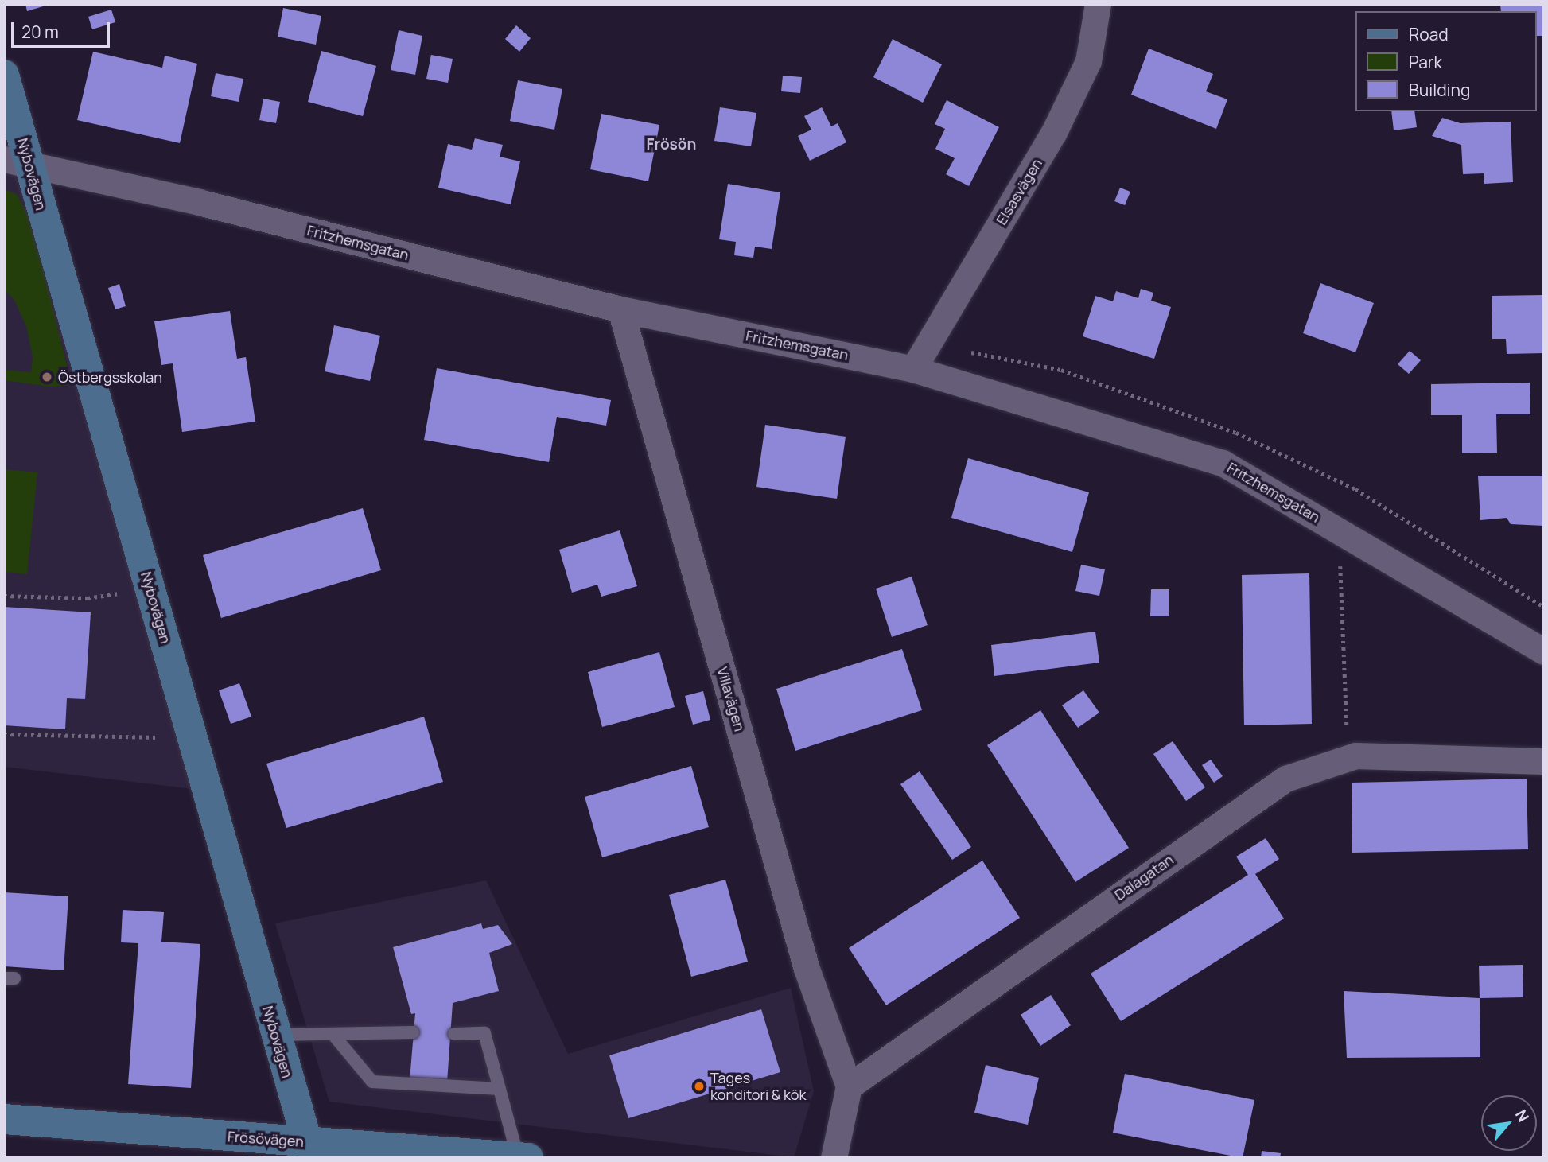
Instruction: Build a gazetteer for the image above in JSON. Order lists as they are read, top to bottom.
{
  "streets": {
    "street": [
      "Nybovägen",
      "Elsasvägen",
      "Fritzhemsgatan",
      "Villavägen",
      "Dalagatan",
      "Frösövägen"
    ]
  },
  "crossings": [
    ["Nybovägen", "Fritzhemsgatan"],
    ["Nybovägen", "Frösövägen"],
    ["Elsasvägen", "Fritzhemsgatan"],
    ["Fritzhemsgatan", "Villavägen"],
    ["Villavägen", "Dalagatan"]
  ],
  "districts": ["Frösön"],
  "places": ["Östbergsskolan", "Tages konditori & kök"],
  "legend": ["Road", "Park", "Building"],
  "scale_bar": "20 m",
  "north": "top right"
}
